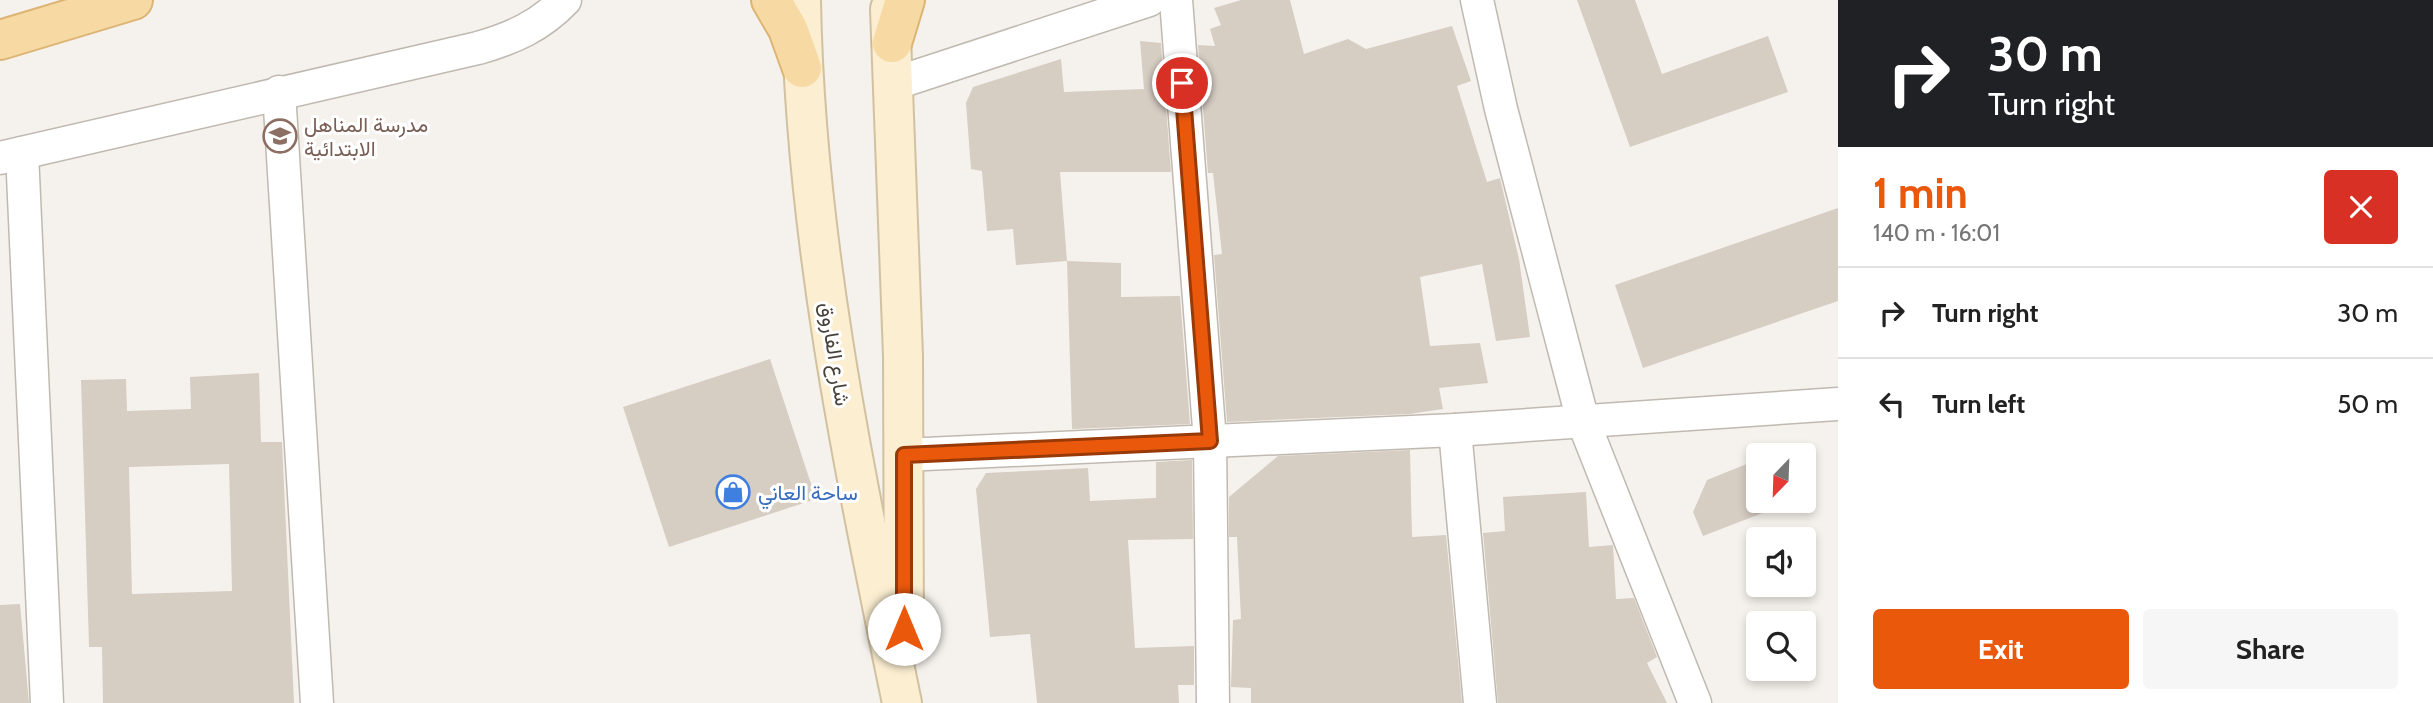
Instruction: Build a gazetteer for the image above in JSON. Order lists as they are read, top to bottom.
{
  "streets": {
    "main road": ["شارع الفاروق"]
  },
  "places": {
    "school or university": ["مدرسة المناهل الابتدائية"],
    "shop": ["ساحة العاني"]
  },
  "north": "bottom left",
  "page": {
    "turn": ["30 m", "Turn right"],
    "heading": ["1 min", "140 m · 16:01"],
    "list": [
      {
        "name": "Turn right",
        "value": "30 m"
      },
      {
        "name": "Turn left",
        "value": "50 m"
      }
    ],
    "buttons": ["Exit", "Share"]
  }
}
